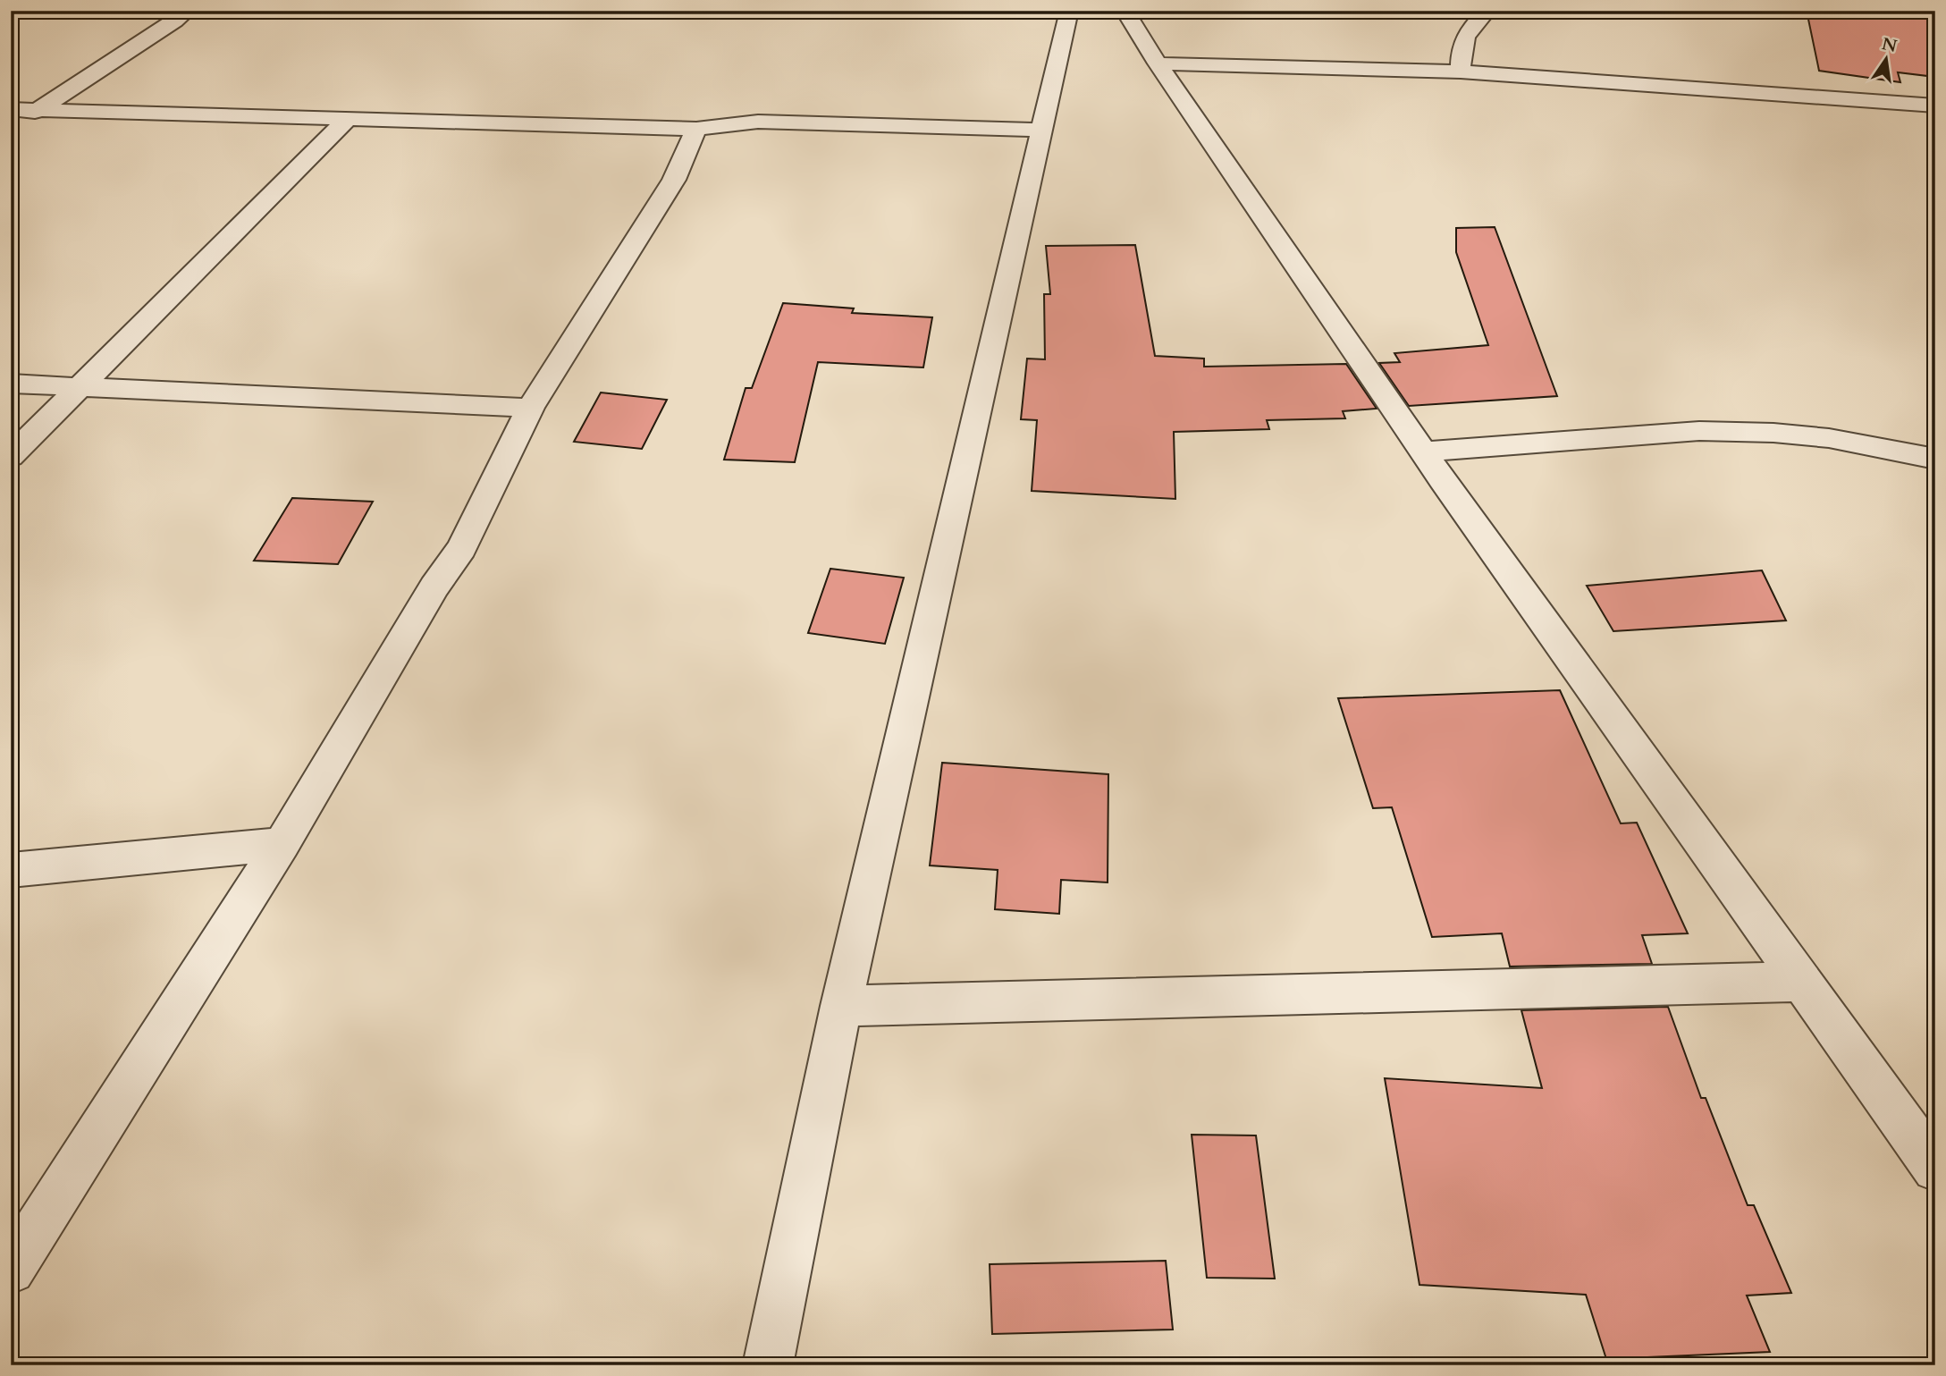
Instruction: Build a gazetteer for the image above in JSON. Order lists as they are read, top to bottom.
{
  "north": "top"
}
